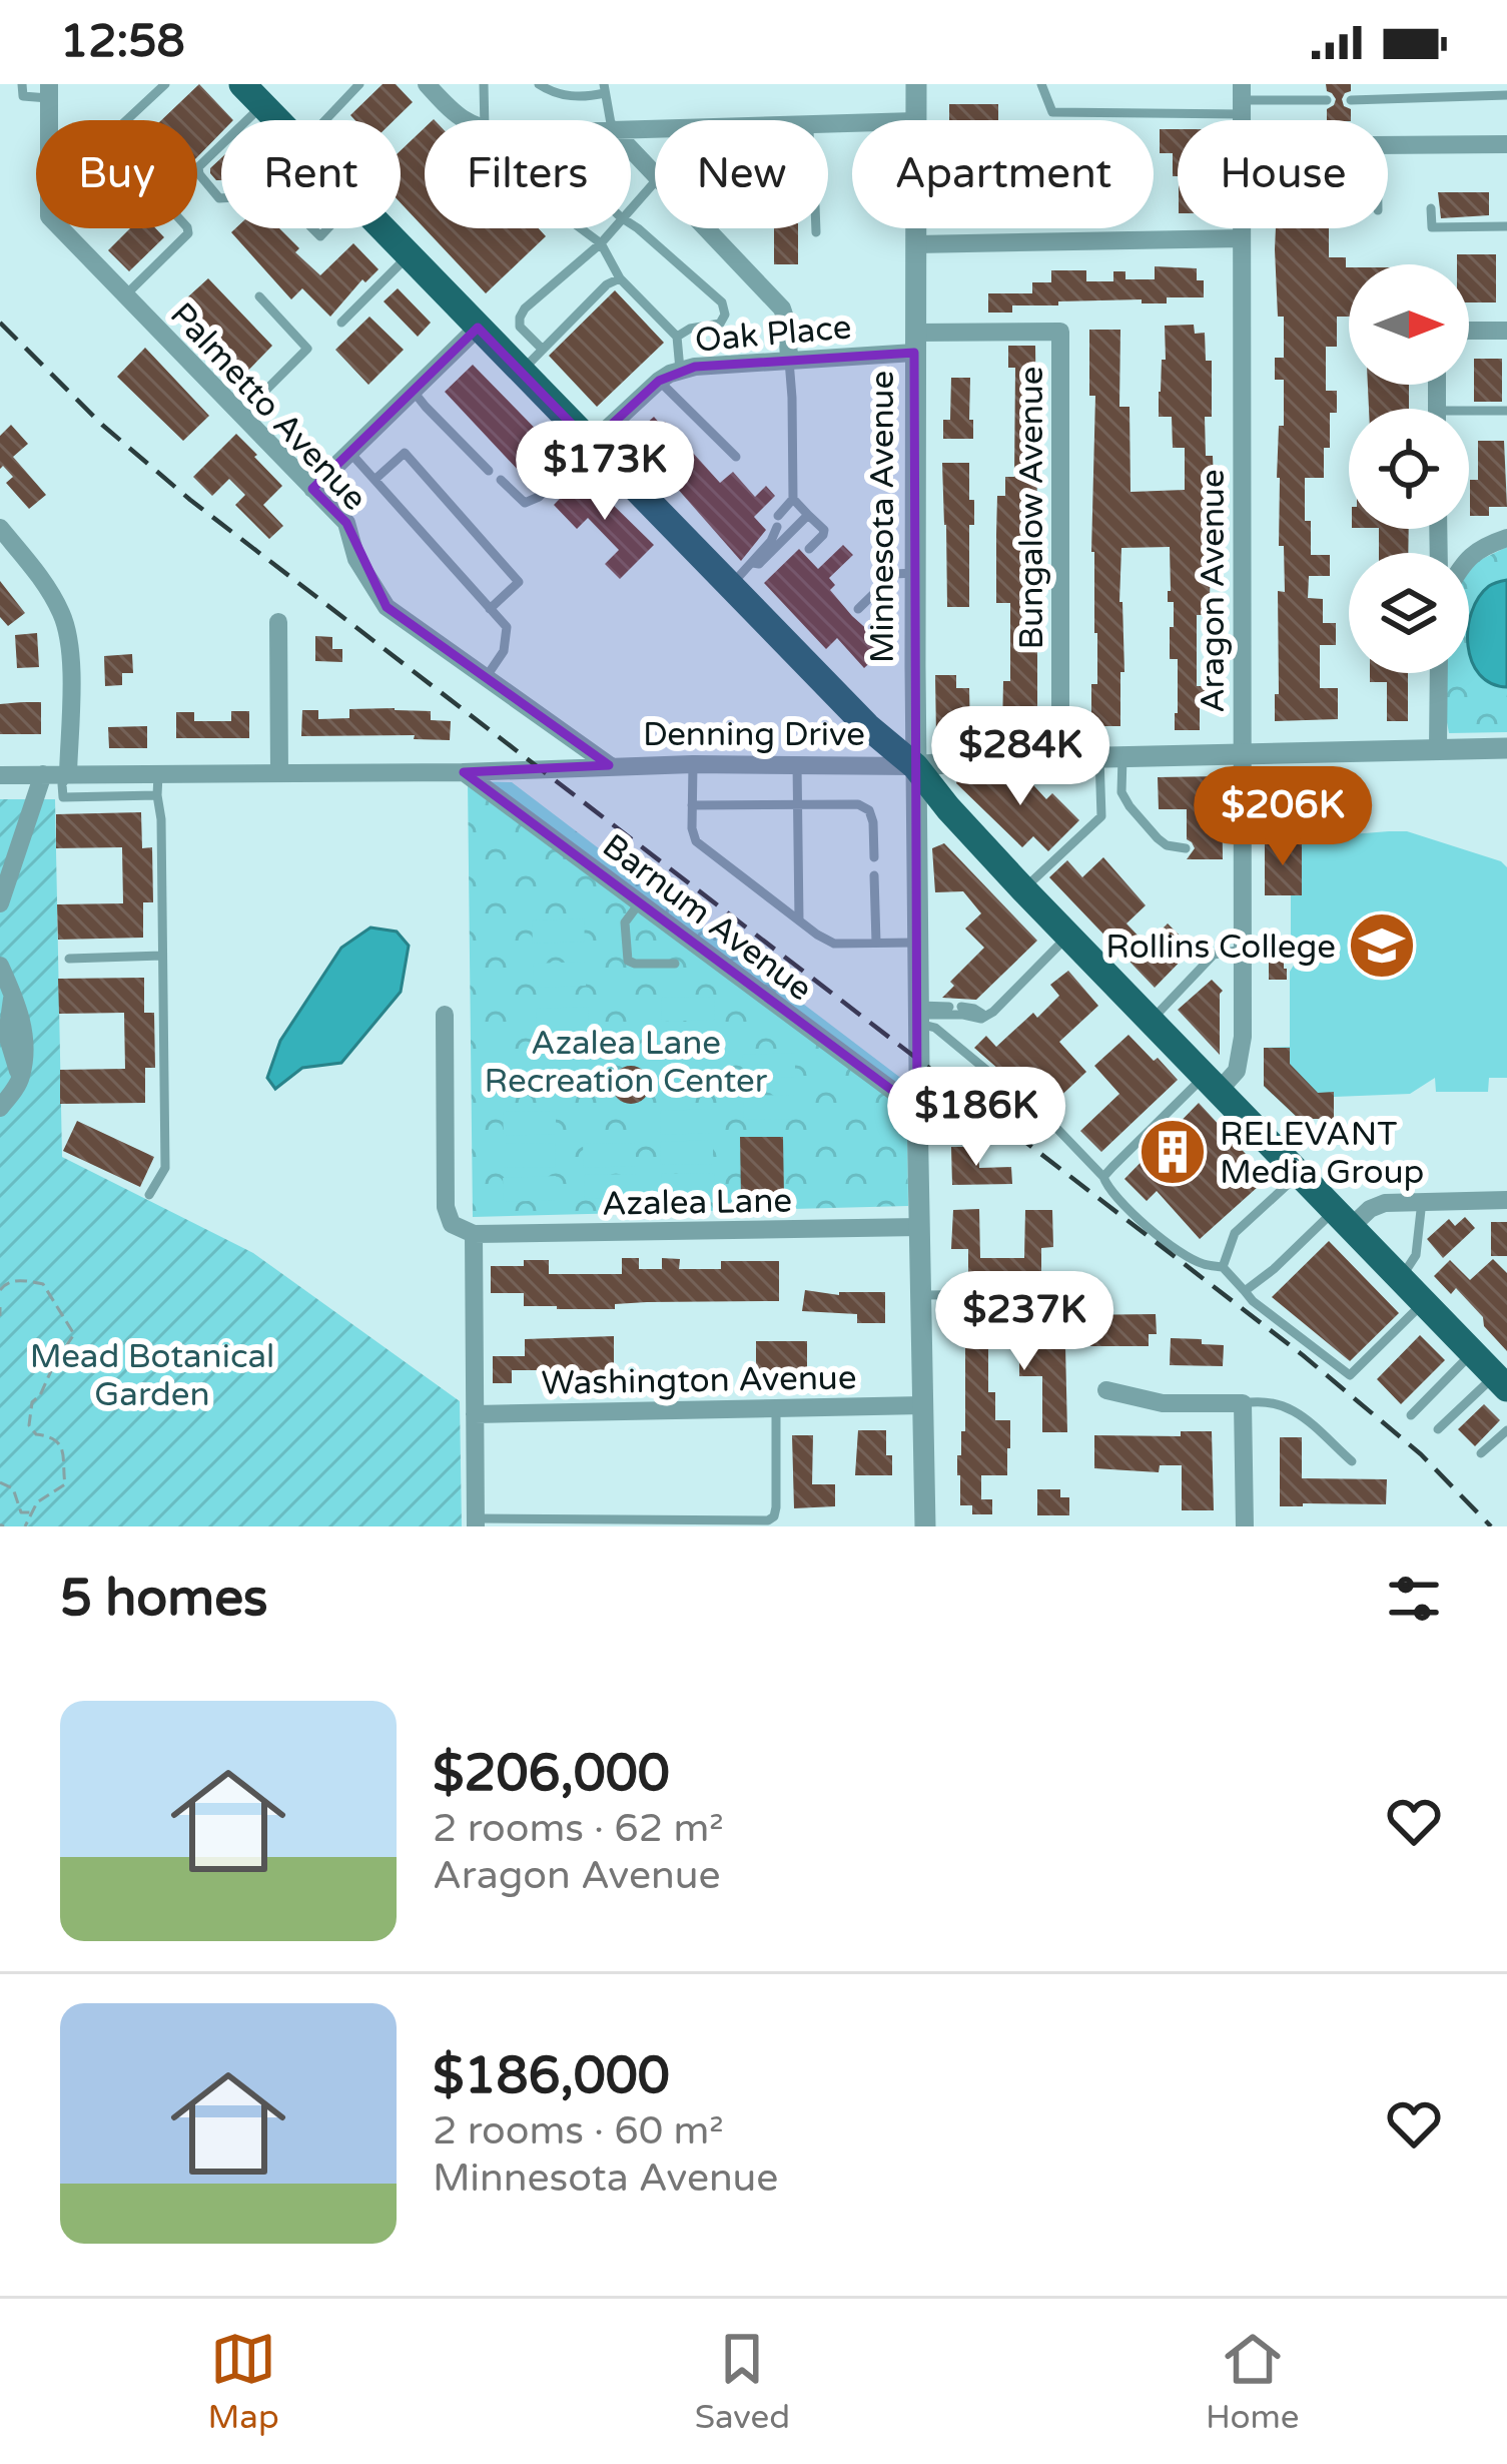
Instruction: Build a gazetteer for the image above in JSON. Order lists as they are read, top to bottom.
{
  "streets": {
    "street": [
      "Oak Place",
      "Palmetto Avenue",
      "Bungalow Avenue",
      "Minnesota Avenue",
      "Aragon Avenue",
      "Denning Drive",
      "Barnum Avenue",
      "Azalea Lane",
      "Washington Avenue"
    ]
  },
  "crossings": [
    ["Oak Place", "Bungalow Avenue"],
    ["Oak Place", "Minnesota Avenue"],
    ["Palmetto Avenue", "Denning Drive"],
    ["Bungalow Avenue", "Minnesota Avenue"],
    ["Bungalow Avenue", "Denning Drive"],
    ["Minnesota Avenue", "Denning Drive"],
    ["Minnesota Avenue", "Barnum Avenue"],
    ["Minnesota Avenue", "Azalea Lane"],
    ["Minnesota Avenue", "Washington Avenue"],
    ["Aragon Avenue", "Denning Drive"],
    ["Denning Drive", "Barnum Avenue"]
  ],
  "parks": ["Azalea Lane Recreation Center", "Mead Botanical Garden"],
  "places": {
    "school or university": ["Rollins College"],
    "building": ["RELEVANT Media Group"]
  },
  "north": "right",
  "page": {
    "status": "12:58",
    "chip": [
      "Buy",
      "Rent",
      "Filters",
      "New",
      "Apartment",
      "House"
    ],
    "price": [
      "$173K",
      "$284K",
      "$206K",
      "$186K",
      "$237K"
    ],
    "heading": "5 homes",
    "list": [
      {
        "name": "$206,000",
        "note": "2 rooms · 62 m² · Aragon Avenue"
      },
      {
        "name": "$186,000",
        "note": "2 rooms · 60 m² · Minnesota Avenue"
      }
    ],
    "tabs": ["Map", "Saved", "Home"]
  }
}
